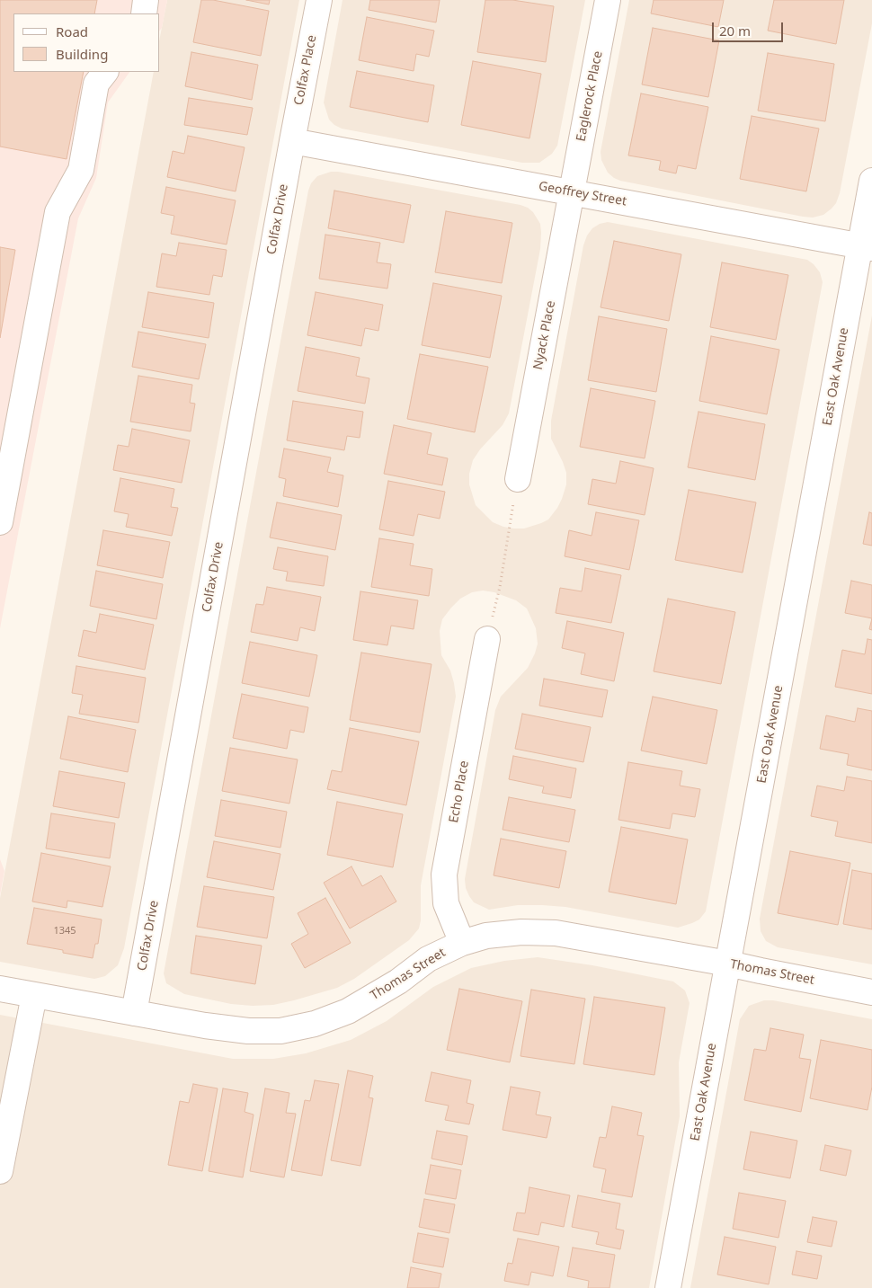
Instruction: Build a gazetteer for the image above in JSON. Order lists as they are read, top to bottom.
{
  "streets": {
    "street": [
      "Colfax Place",
      "Eaglerock Place",
      "Geoffrey Street",
      "Colfax Drive",
      "Nyack Place",
      "East Oak Avenue",
      "Echo Place",
      "Thomas Street"
    ]
  },
  "crossings": [
    ["Colfax Place", "Geoffrey Street"],
    ["Colfax Place", "Colfax Drive"],
    ["Eaglerock Place", "Geoffrey Street"],
    ["Eaglerock Place", "Nyack Place"],
    ["Geoffrey Street", "Colfax Drive"],
    ["Geoffrey Street", "Nyack Place"],
    ["Geoffrey Street", "East Oak Avenue"],
    ["Colfax Drive", "Thomas Street"],
    ["East Oak Avenue", "Thomas Street"],
    ["Echo Place", "Thomas Street"]
  ],
  "house_numbers": ["1345"],
  "legend": ["Road", "Building"],
  "scale_bar": "20 m"
}
